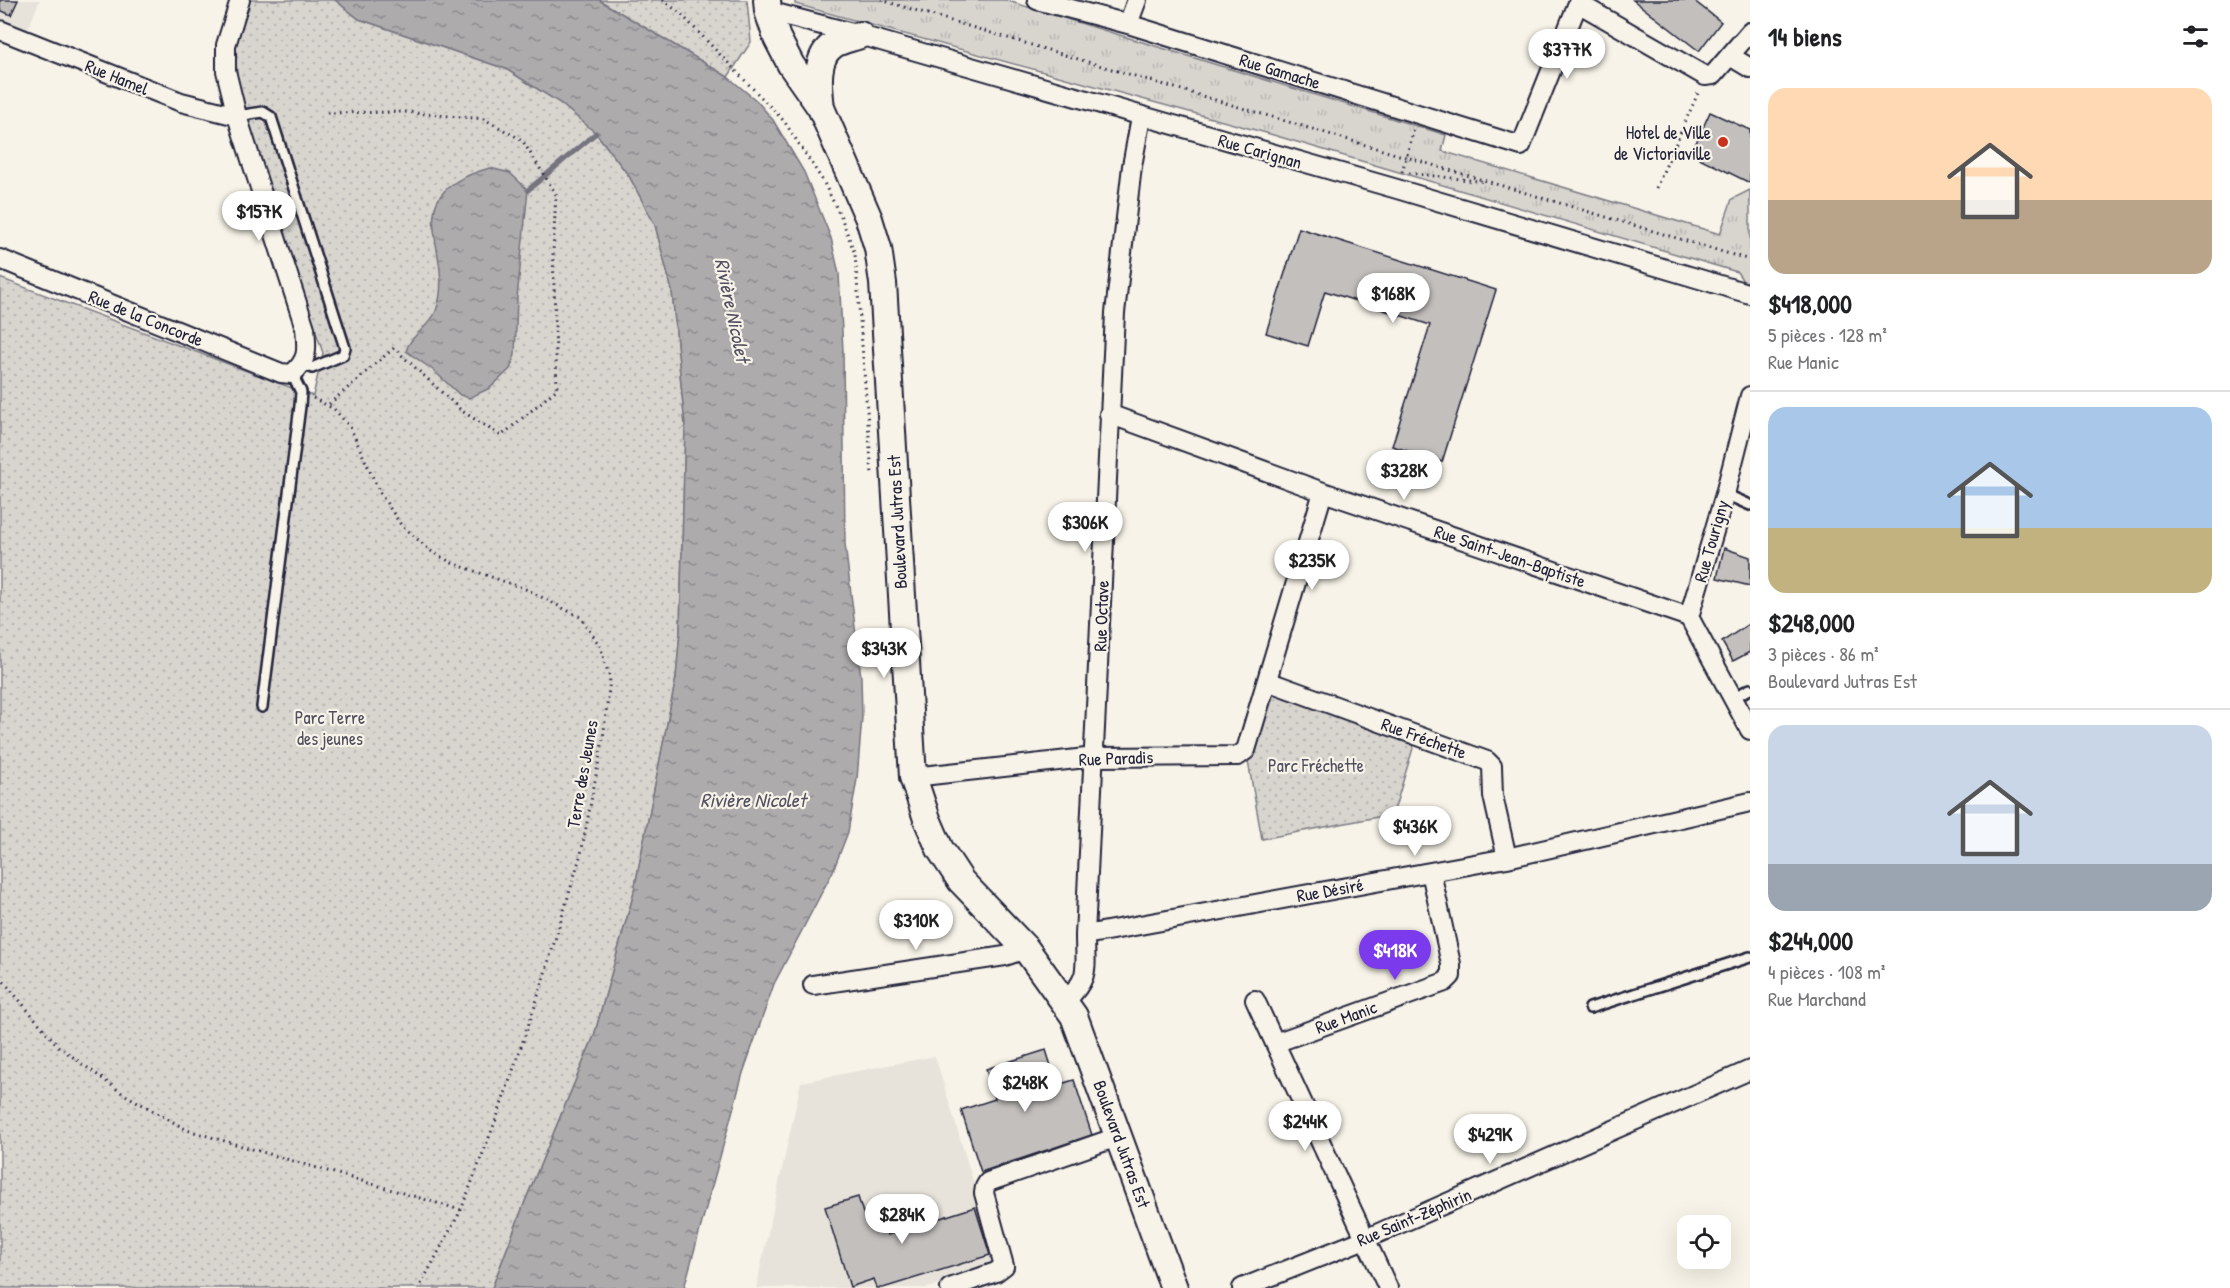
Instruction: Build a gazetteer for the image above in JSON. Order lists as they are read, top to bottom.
{
  "streets": {
    "main road": ["Boulevard Jutras Est"],
    "street": [
      "Rue Gamache",
      "Rue Hamel",
      "Rue Carignan",
      "Rue de la Concorde",
      "Rue Tourigny",
      "Rue Saint-Jean-Baptiste",
      "Rue Octave",
      "Rue Fréchette",
      "Rue Paradis",
      "Rue Désiré",
      "Rue Manic",
      "Rue Saint-Zéphirin"
    ],
    "path": ["Terre des Jeunes"]
  },
  "crossings": [
    ["Rue Carignan", "Boulevard Jutras Est"],
    ["Rue Carignan", "Rue Octave"],
    ["Boulevard Jutras Est", "Rue Octave"],
    ["Boulevard Jutras Est", "Rue Paradis"],
    ["Rue Tourigny", "Rue Saint-Jean-Baptiste"],
    ["Rue Saint-Jean-Baptiste", "Rue Octave"],
    ["Rue Saint-Jean-Baptiste", "Rue Paradis"],
    ["Rue Octave", "Rue Paradis"],
    ["Rue Octave", "Rue Désiré"],
    ["Rue Fréchette", "Rue Paradis"],
    ["Rue Fréchette", "Rue Désiré"],
    ["Rue Désiré", "Rue Manic"]
  ],
  "water": ["Rivière Nicolet"],
  "parks": ["Parc Terre des jeunes", "Parc Fréchette"],
  "places": ["Hotel de Ville de Victoriaville"],
  "page": {
    "heading": "14 biens",
    "price": [
      "$377K",
      "$157K",
      "$168K",
      "$328K",
      "$306K",
      "$235K",
      "$343K",
      "$436K",
      "$310K",
      "$418K",
      "$248K",
      "$244K",
      "$429K",
      "$284K"
    ],
    "list": [
      {
        "name": "$418,000",
        "note": "5 pièces · 128 m² · Rue Manic"
      },
      {
        "name": "$248,000",
        "note": "3 pièces · 86 m² · Boulevard Jutras Est"
      },
      {
        "name": "$244,000",
        "note": "4 pièces · 108 m² · Rue Marchand"
      }
    ]
  }
}
